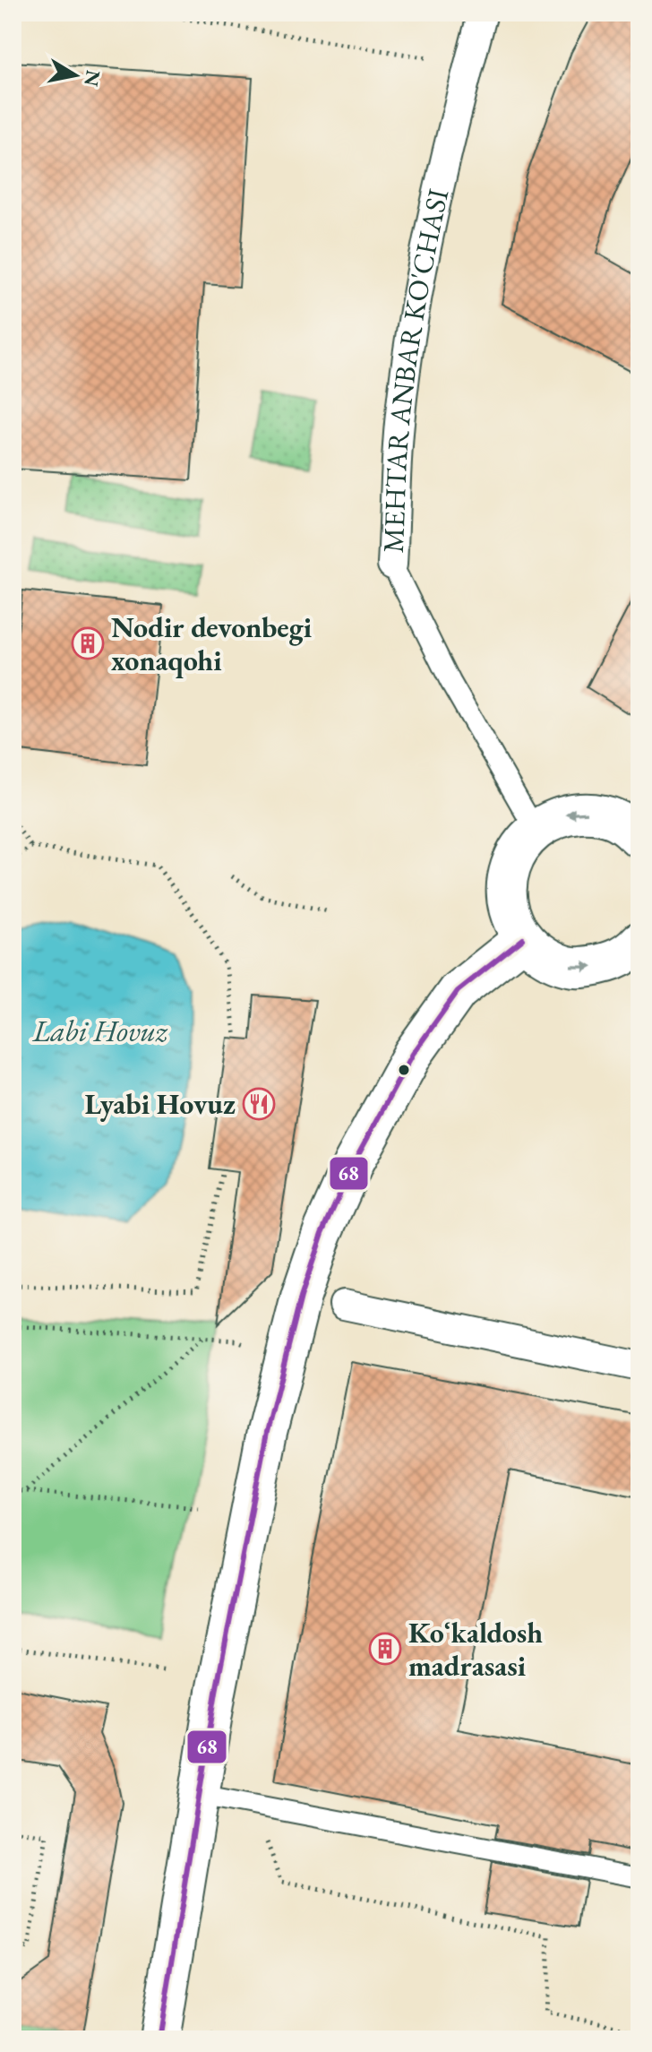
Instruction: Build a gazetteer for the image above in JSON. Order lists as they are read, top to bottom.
{
  "streets": {
    "street": ["MEHTAR ANBAR KO'CHASI"]
  },
  "water": ["Labi Hovuz"],
  "places": {
    "building": ["Nodir devonbegi xonaqohi", "Koʻkaldosh madrasasi"],
    "restaurant": ["Lyabi Hovuz"]
  },
  "lines": ["transit line 68"],
  "north": "right"
}
